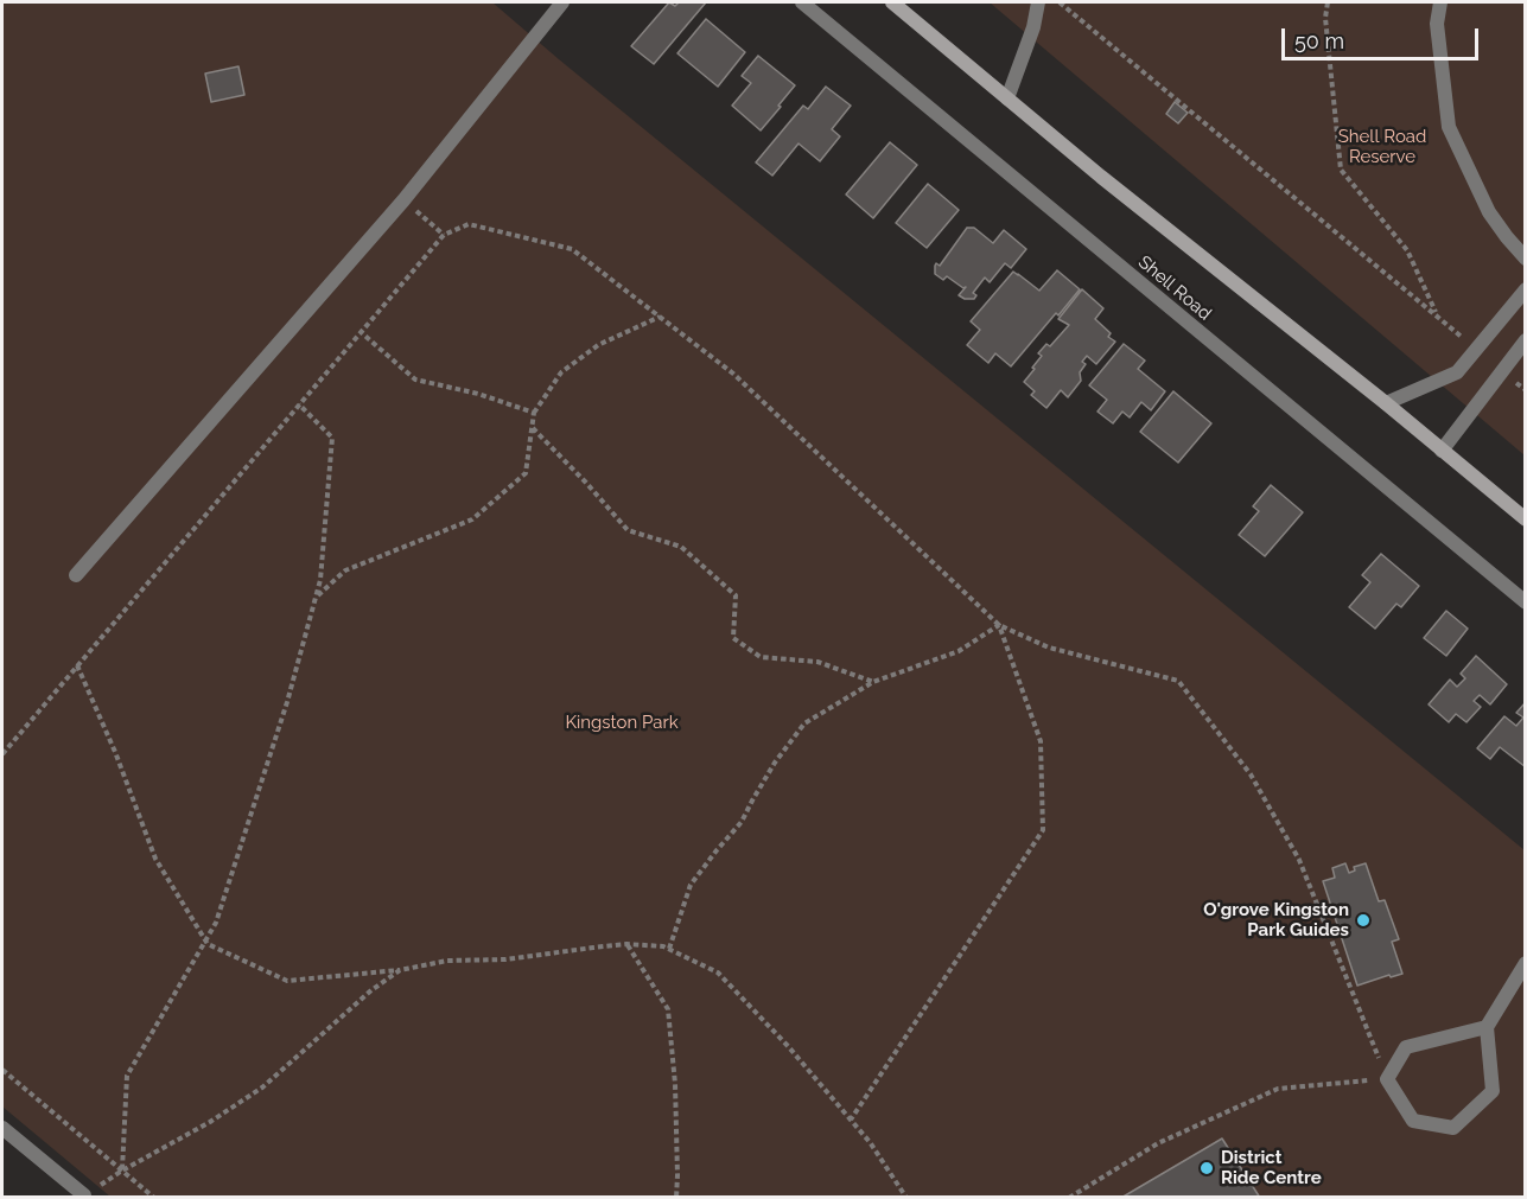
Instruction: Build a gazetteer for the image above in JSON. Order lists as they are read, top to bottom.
{
  "streets": {
    "street": ["Shell Road"]
  },
  "parks": ["Shell Road Reserve", "Kingston Park"],
  "places": ["O'grove Kingston Park Guides", "District Ride Centre"],
  "scale_bar": "50 m"
}
